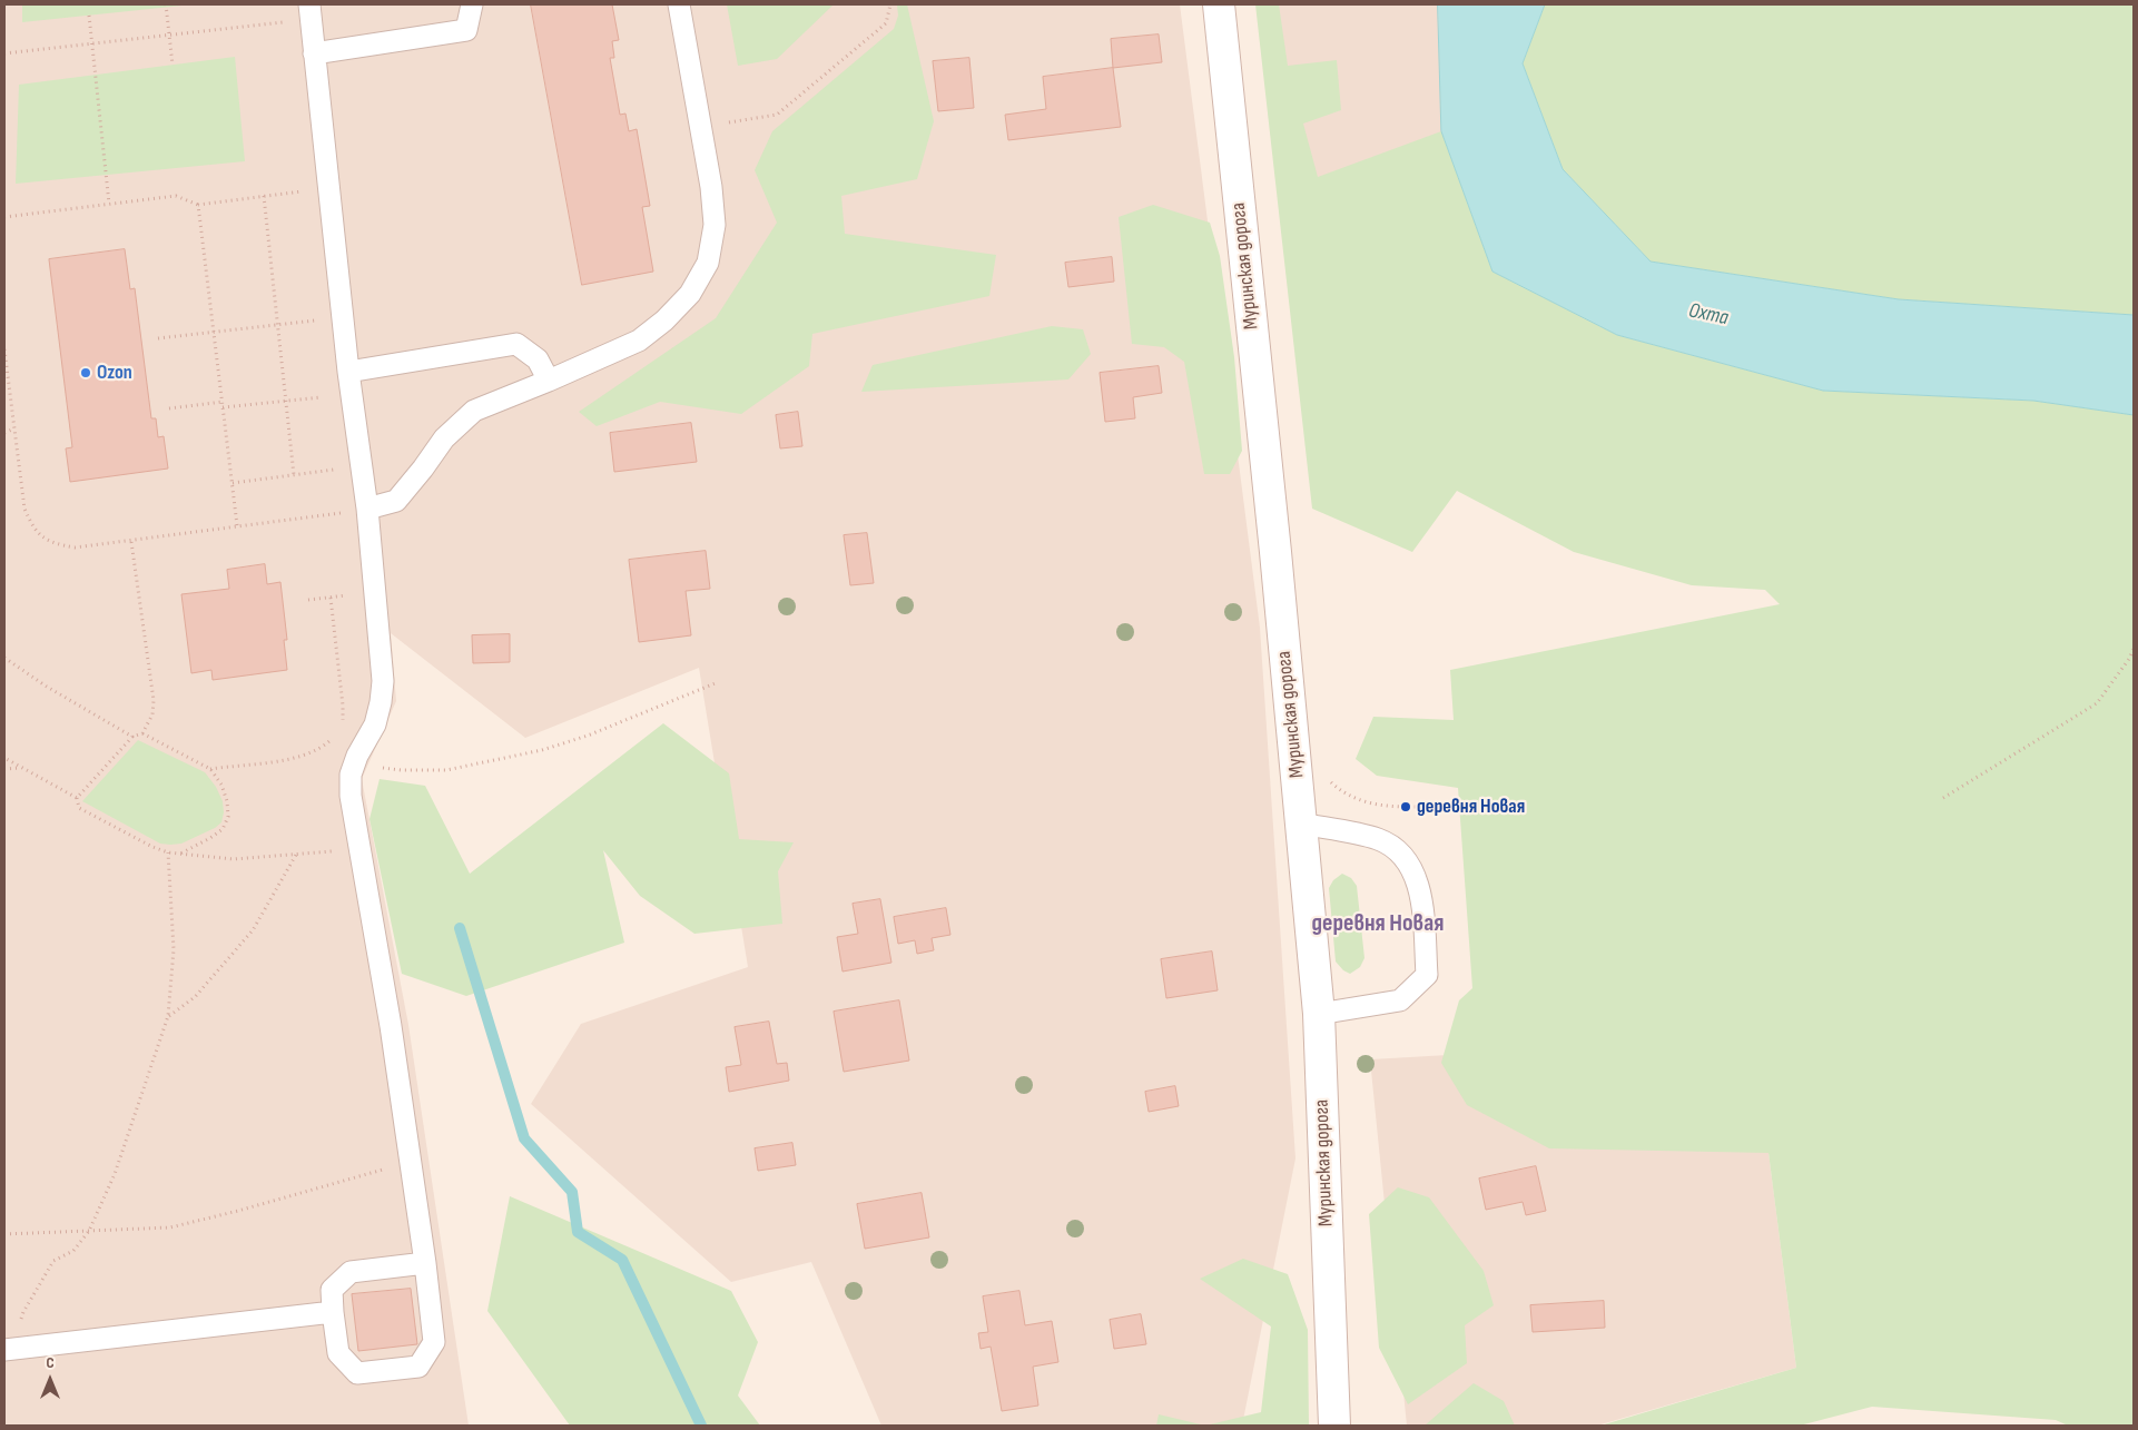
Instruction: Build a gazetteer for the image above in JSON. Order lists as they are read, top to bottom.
{
  "streets": {
    "street": ["Муринская дорога"]
  },
  "districts": ["деревня Новая"],
  "water": ["Охта"],
  "places": ["Ozon", "деревня Новая"],
  "north": "top"
}
